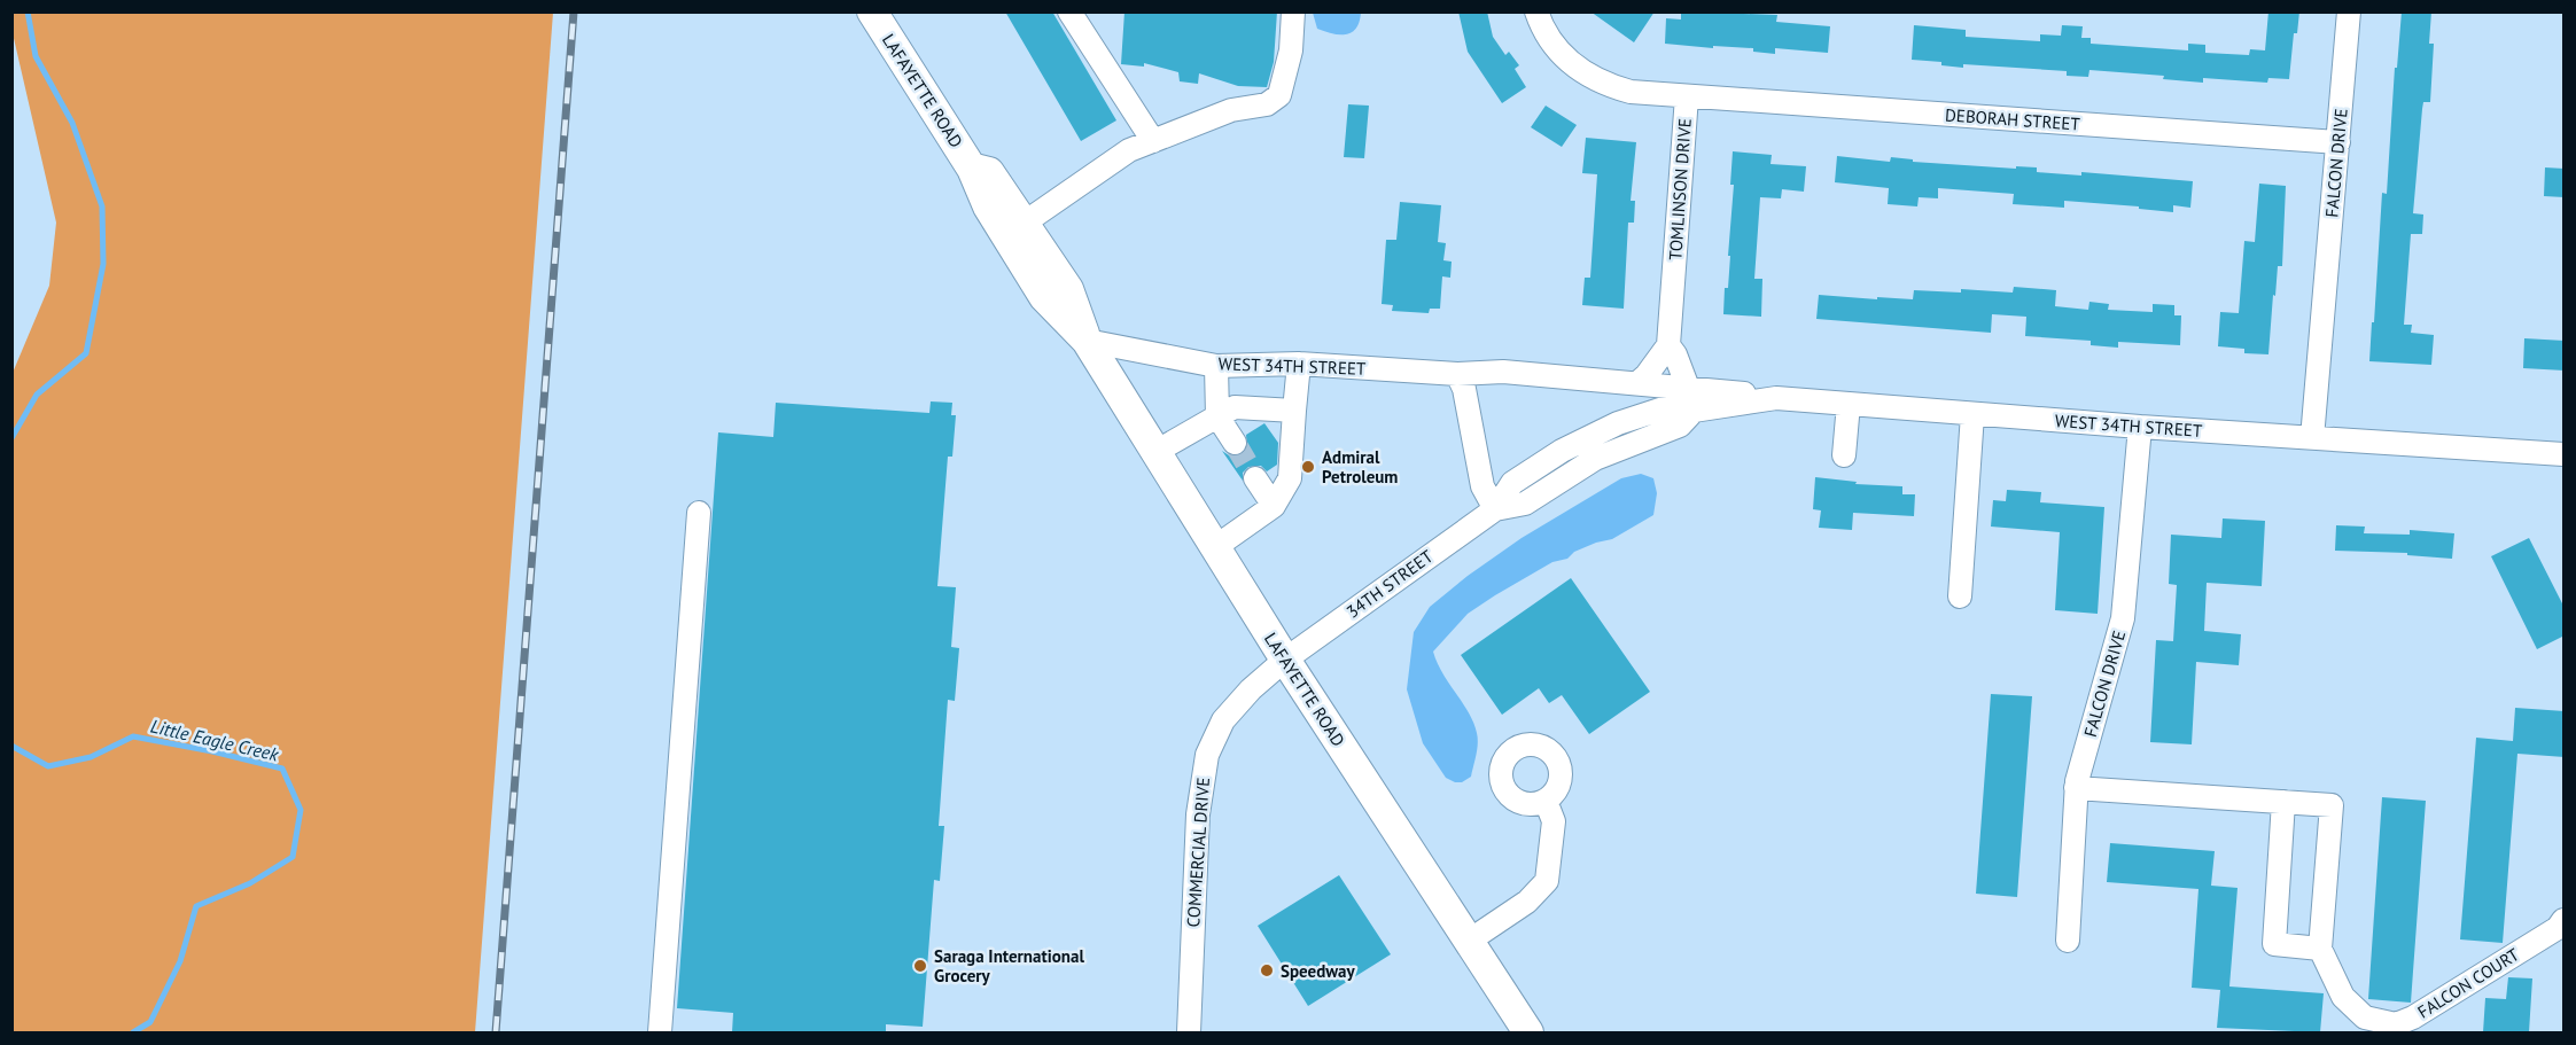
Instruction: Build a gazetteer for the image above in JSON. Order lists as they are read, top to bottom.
{
  "streets": {
    "main road": ["LAFAYETTE ROAD"],
    "street": [
      "DEBORAH STREET",
      "FALCON DRIVE",
      "TOMLINSON DRIVE",
      "WEST 34TH STREET",
      "34TH STREET",
      "COMMERCIAL DRIVE",
      "FALCON COURT"
    ]
  },
  "crossings": [
    ["LAFAYETTE ROAD", "WEST 34TH STREET"],
    ["LAFAYETTE ROAD", "34TH STREET"],
    ["LAFAYETTE ROAD", "COMMERCIAL DRIVE"],
    ["DEBORAH STREET", "FALCON DRIVE"],
    ["DEBORAH STREET", "TOMLINSON DRIVE"],
    ["FALCON DRIVE", "WEST 34TH STREET"],
    ["WEST 34TH STREET", "34TH STREET"],
    ["34TH STREET", "COMMERCIAL DRIVE"]
  ],
  "water": ["Little Eagle Creek"],
  "places": ["Admiral Petroleum", "Saraga International Grocery", "Speedway"]
}
